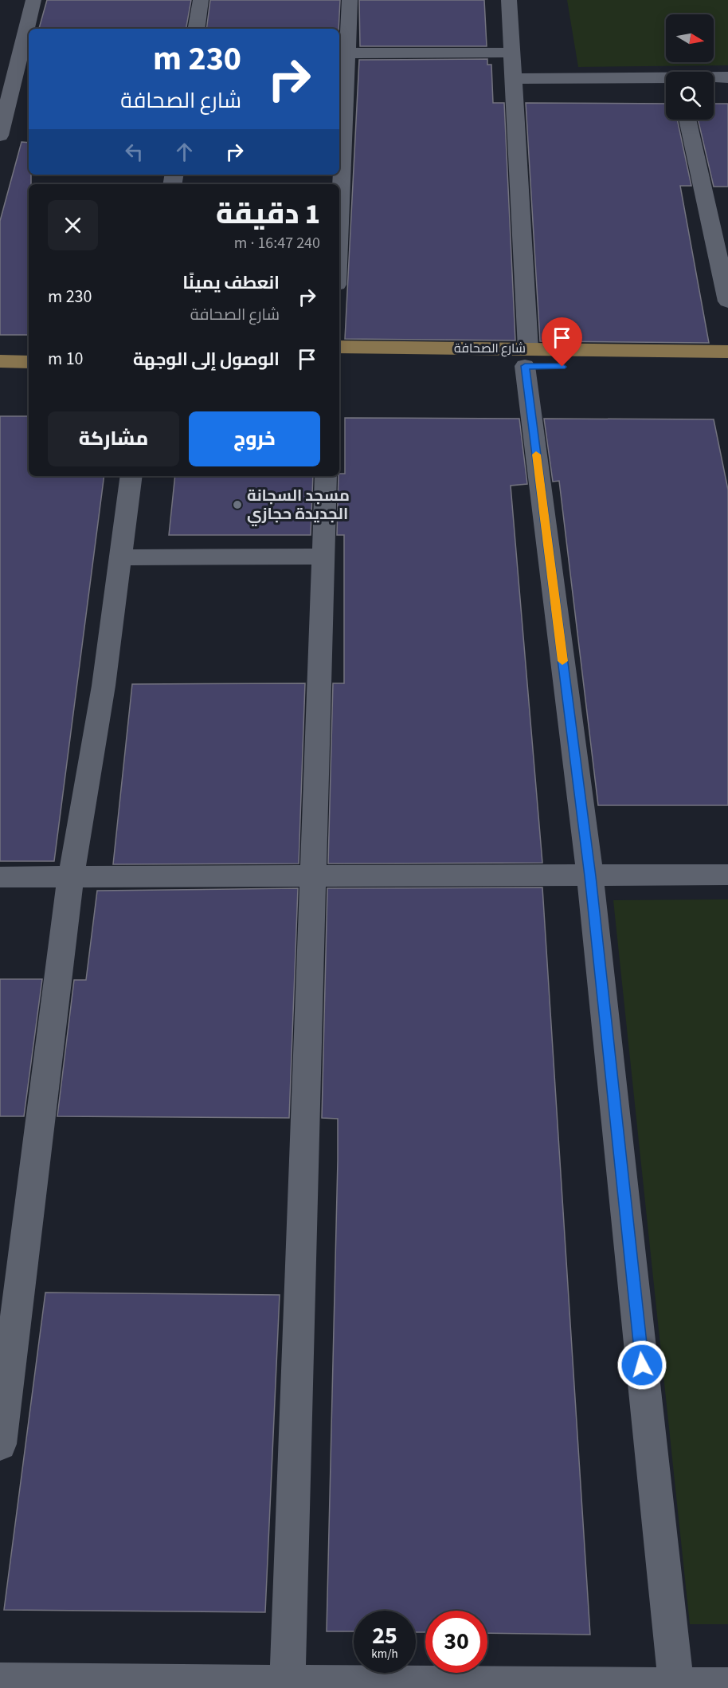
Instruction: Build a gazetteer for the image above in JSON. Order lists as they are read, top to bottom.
{
  "streets": {
    "main road": ["شارع الصحافة"]
  },
  "places": ["مسجد السجانة الجديدة حجازي"],
  "north": "right",
  "page": {
    "turn": ["230 m", "شارع الصحافة"],
    "heading": ["1 دقيقة", "240 m · 16:47"],
    "list": [
      {
        "name": "انعطف يمينًا",
        "note": "شارع الصحافة",
        "value": "230 m"
      },
      {
        "name": "الوصول إلى الوجهة",
        "value": "10 m"
      }
    ],
    "buttons": ["خروج", "مشاركة"],
    "speed": "25 km/h",
    "limit": "30"
  }
}
